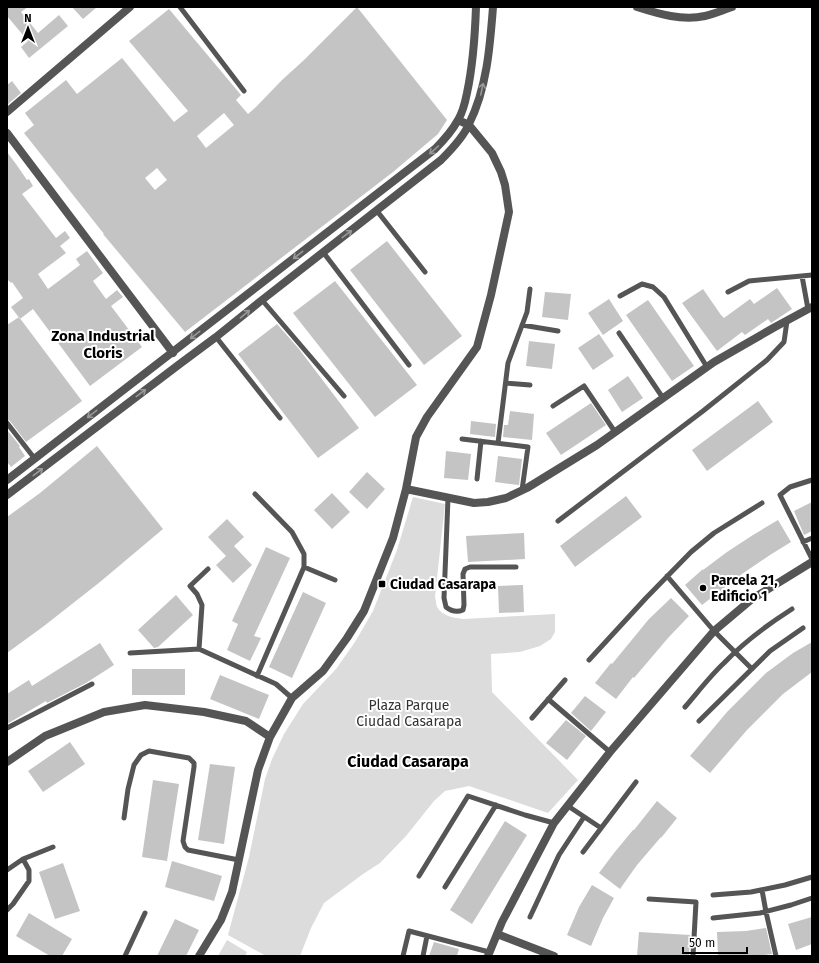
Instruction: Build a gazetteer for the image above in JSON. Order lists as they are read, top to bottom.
{
  "districts": ["Zona Industrial Cloris", "Ciudad Casarapa"],
  "parks": ["Plaza Parque Ciudad Casarapa"],
  "places": {
    "transit": ["Ciudad Casarapa"],
    "other": ["Parcela 21, Edificio 1"]
  },
  "scale_bar": "50 m",
  "north": "top"
}
